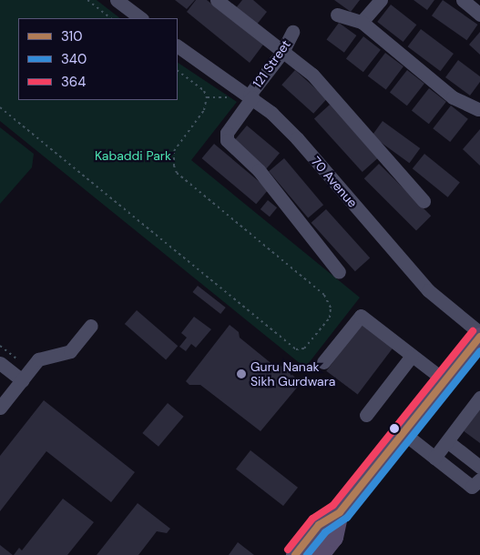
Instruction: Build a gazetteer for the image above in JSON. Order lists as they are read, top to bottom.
{
  "streets": {
    "street": ["121 Street", "70 Avenue"]
  },
  "crossings": [
    ["121 Street", "70 Avenue"]
  ],
  "parks": ["Kabaddi Park"],
  "places": ["Guru Nanak Sikh Gurdwara"],
  "lines": ["transit line 364", "transit line 310", "transit line 340"],
  "legend": ["310", "340", "364"]
}
